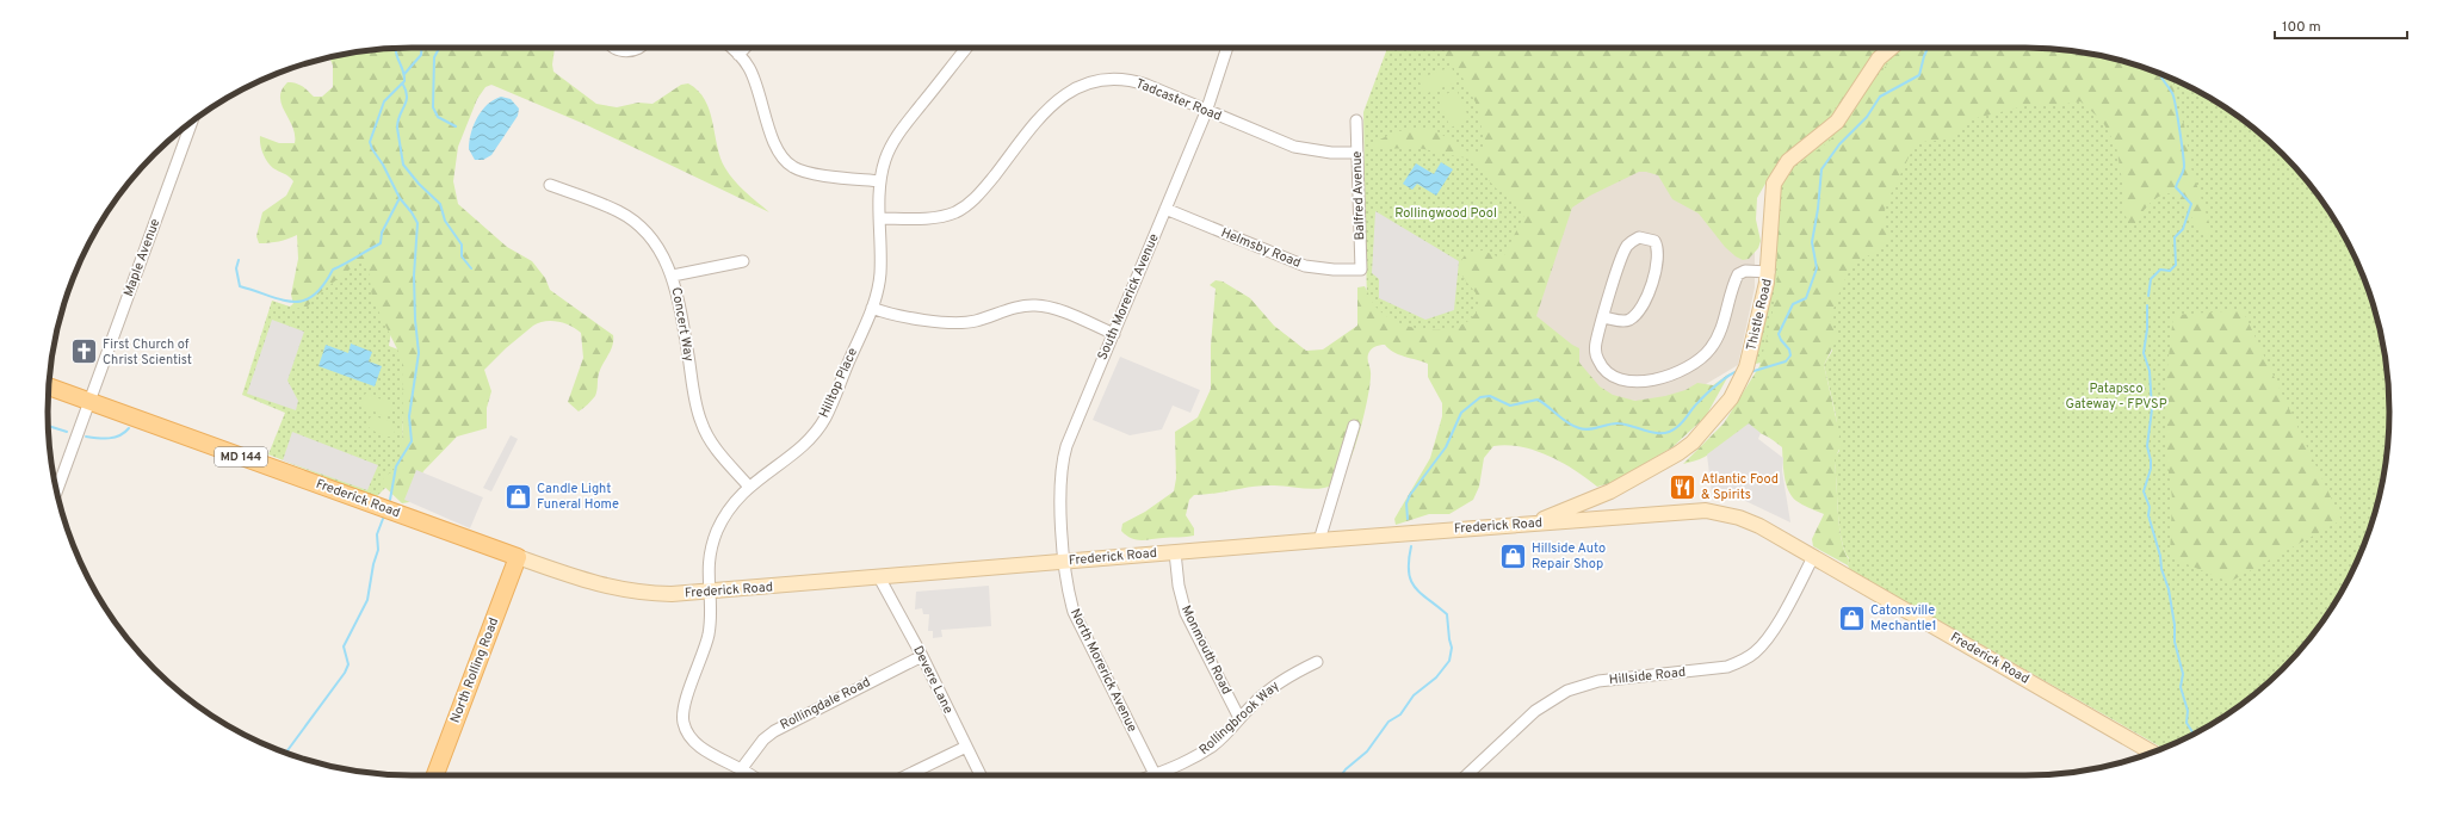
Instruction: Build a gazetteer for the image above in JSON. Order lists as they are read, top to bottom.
{
  "streets": {
    "main road": [
      "Thistle Road",
      "MD 144",
      "Frederick Road",
      "North Rolling Road"
    ],
    "street": [
      "Tadcaster Road",
      "Balfred Avenue",
      "Helmsby Road",
      "Maple Avenue",
      "South Morerick Avenue",
      "Concert Way",
      "Hilltop Place",
      "Monmouth Road",
      "North Morerick Avenue",
      "Hillside Road",
      "Devere Lane",
      "Rollingdale Road",
      "Rollingbrook Way"
    ]
  },
  "crossings": [
    ["Tadcaster Road", "Balfred Avenue"],
    ["Tadcaster Road", "South Morerick Avenue"],
    ["Tadcaster Road", "Hilltop Place"],
    ["Balfred Avenue", "Helmsby Road"],
    ["Helmsby Road", "South Morerick Avenue"],
    ["Maple Avenue", "Frederick Road"],
    ["South Morerick Avenue", "Frederick Road"],
    ["South Morerick Avenue", "North Morerick Avenue"],
    ["Thistle Road", "Frederick Road"],
    ["Concert Way", "Hilltop Place"],
    ["Hilltop Place", "Frederick Road"],
    ["Hilltop Place", "Rollingdale Road"],
    ["Frederick Road", "Monmouth Road"],
    ["Frederick Road", "North Rolling Road"],
    ["Frederick Road", "North Morerick Avenue"],
    ["Frederick Road", "Hillside Road"],
    ["Frederick Road", "Devere Lane"],
    ["Monmouth Road", "Rollingbrook Way"],
    ["North Morerick Avenue", "Rollingbrook Way"],
    ["Devere Lane", "Rollingdale Road"]
  ],
  "parks": ["Rollingwood Pool", "Patapsco Gateway - FPVSP"],
  "places": {
    "church": ["First Church of Christ Scientist"],
    "restaurant": ["Atlantic Food & Spirits"],
    "shop": ["Candle Light Funeral Home", "Hillside Auto Repair Shop", "Catonsville Mechantle1"]
  },
  "scale_bar": "100 m"
}
